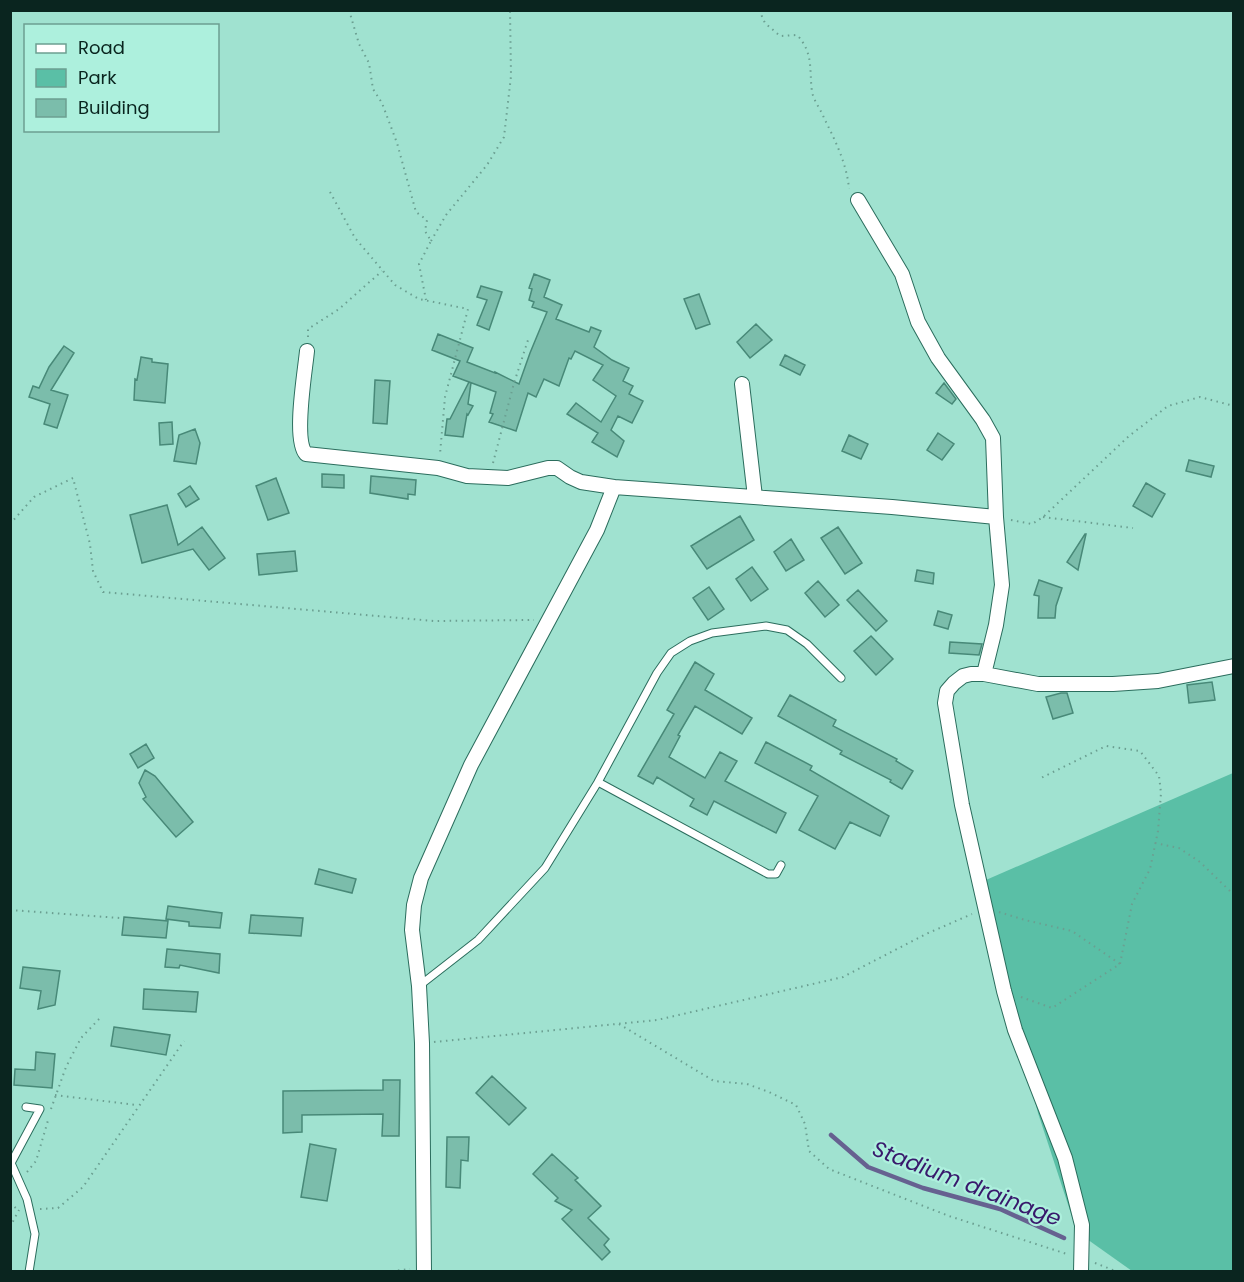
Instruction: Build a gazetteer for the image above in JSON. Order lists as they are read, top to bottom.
{
  "water": ["Stadium drainage"],
  "legend": ["Road", "Park", "Building"]
}
